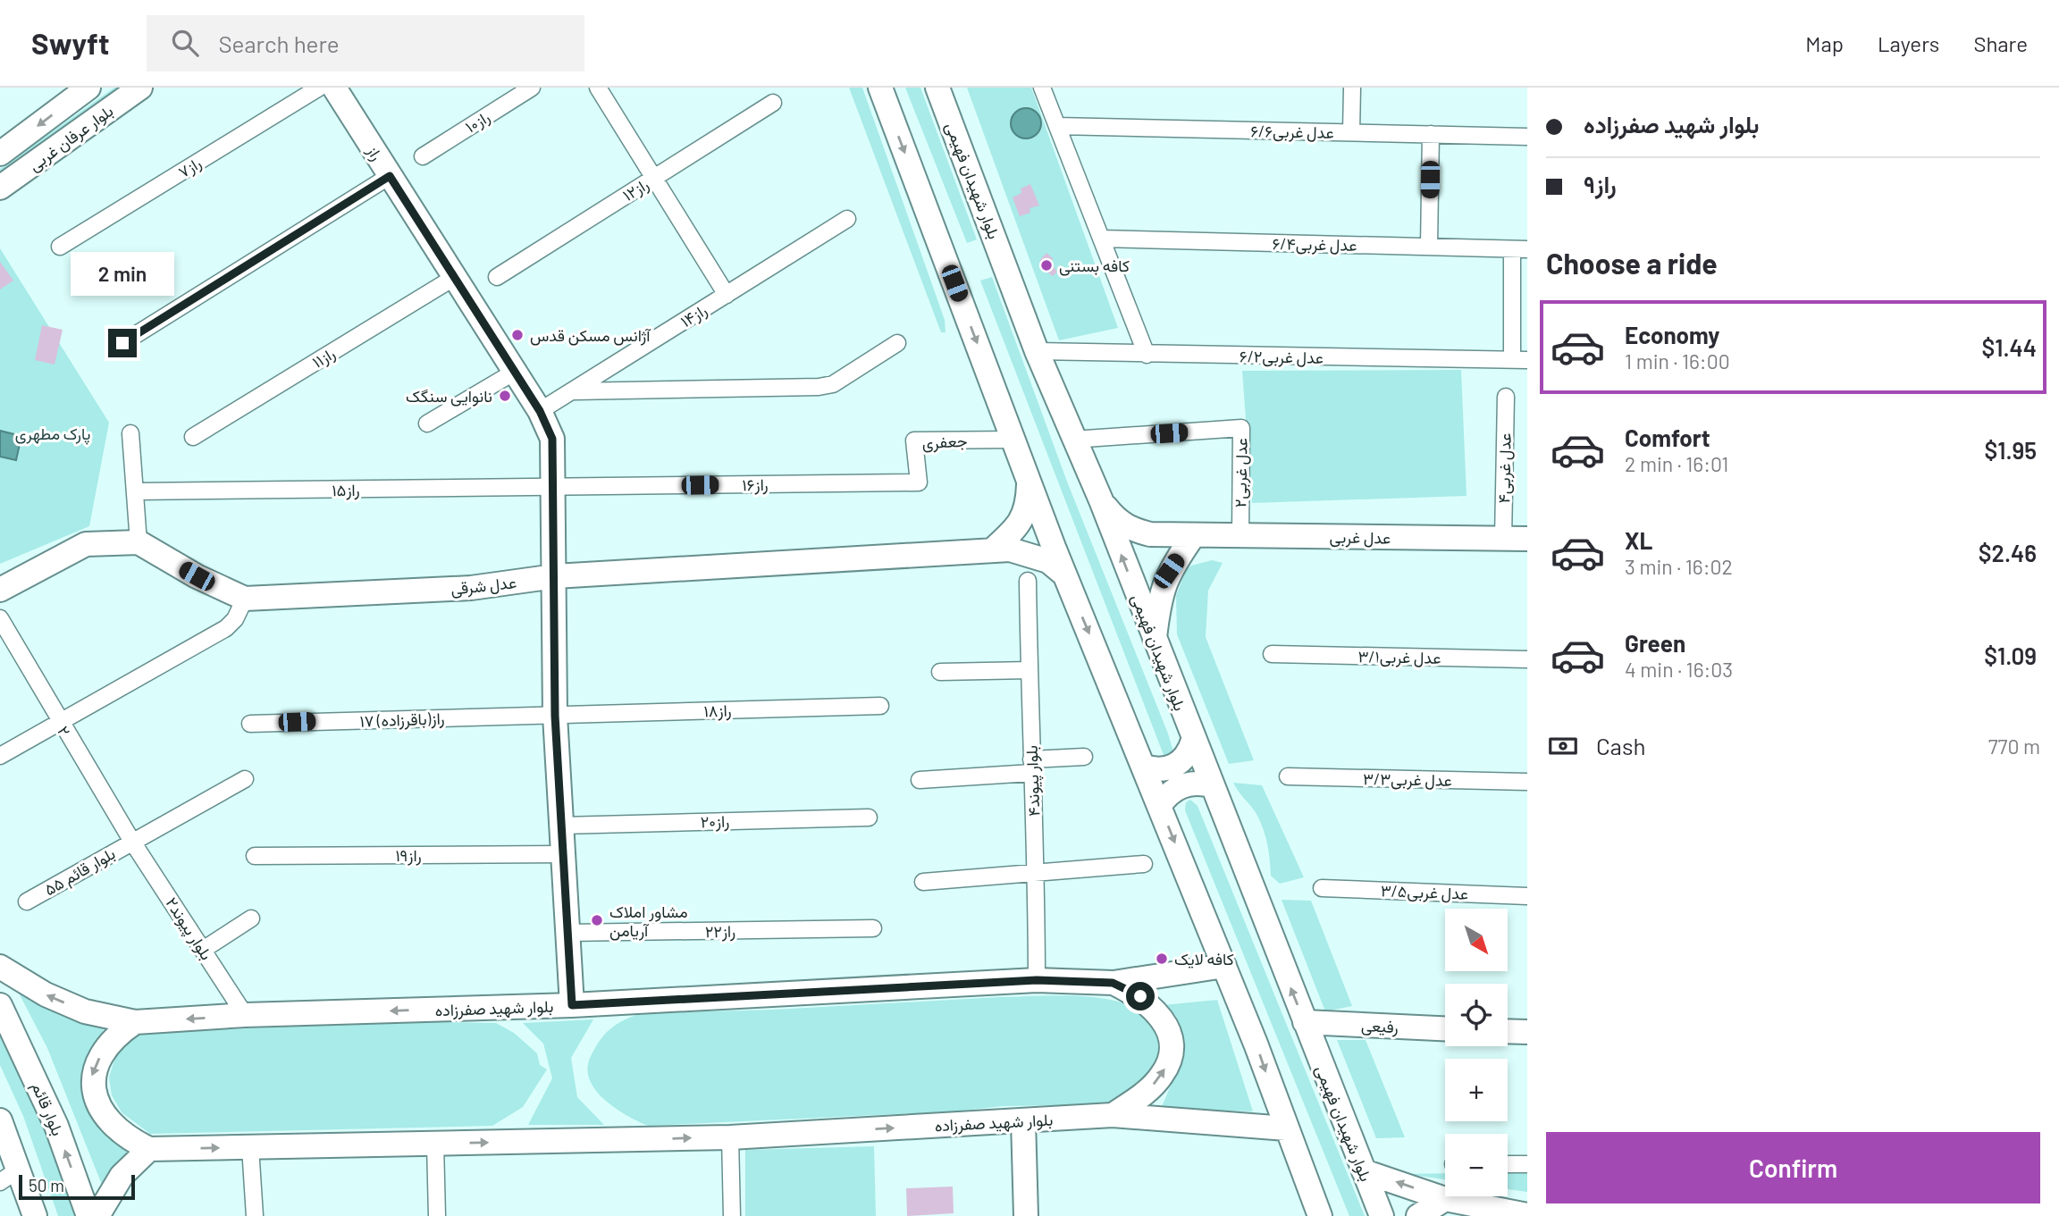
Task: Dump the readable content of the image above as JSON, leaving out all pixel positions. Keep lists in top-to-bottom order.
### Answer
{
  "streets": {
    "street": [
      "راز۱۰",
      "۶/۶عدل غربی",
      "بلوار عرفان غربی",
      "راز",
      "راز۷",
      "بلوار شهیدان فهیمی",
      "راز۱۲",
      "۶/۴عدل غربی",
      "راز۱۴",
      "۶/۲عدل غربی",
      "راز۱۱",
      "جعفری",
      "عدل غربی۴",
      "عدل غربی۲",
      "راز۱۶",
      "راز۱۵",
      "عدل غربی",
      "عدل شرقی",
      "عدل غربی۳/۱",
      "راز۱۸",
      "۱۷ راز(باقرزاده)",
      "۲",
      "عدل غربی۳/۳",
      "بلوار پیوند۴",
      "راز۲۰",
      "راز۱۹",
      "بلوار قائم ۵۵",
      "عدل غربی۳/۵",
      "بلوار پیوند۲",
      "راز۲۲",
      "بلوار شهید صفرزاده",
      "رفیعی",
      "بلوار قائم"
    ]
  },
  "crossings": [
    ["راز", "راز۱۴"],
    ["راز", "راز۱۱"],
    ["راز", "راز۱۶"],
    ["راز", "راز۱۵"],
    ["راز", "عدل شرقی"],
    ["راز", "راز۱۸"],
    ["راز", "۱۷ راز(باقرزاده)"],
    ["راز", "راز۲۰"],
    ["راز", "راز۱۹"],
    ["راز", "راز۲۲"],
    ["راز", "بلوار شهید صفرزاده"],
    ["بلوار شهیدان فهیمی", "۶/۲عدل غربی"],
    ["بلوار شهیدان فهیمی", "عدل غربی۲"],
    ["بلوار شهیدان فهیمی", "عدل غربی"],
    ["بلوار شهیدان فهیمی", "رفیعی"],
    ["جعفری", "راز۱۶"],
    ["عدل غربی۴", "عدل غربی"],
    ["عدل غربی۲", "عدل غربی"],
    ["راز۱۶", "راز۱۵"],
    ["راز۱۸", "۱۷ راز(باقرزاده)"],
    ["۲", "بلوار قائم ۵۵"],
    ["۲", "بلوار پیوند۲"],
    ["بلوار پیوند۴", "بلوار شهید صفرزاده"],
    ["بلوار قائم ۵۵", "بلوار پیوند۲"],
    ["بلوار پیوند۲", "بلوار شهید صفرزاده"]
  ],
  "parks": ["پارک مطهری"],
  "places": [
    "کافه بستنی",
    "آژانس مسکن قدس",
    "نانوایی سنگک",
    "مشاور املاک آریامن",
    "کافه لایک"
  ],
  "scale_bar": "50 m",
  "north": "bottom right",
  "page": {
    "header": "Swyft",
    "search": "Search here",
    "nav": ["Map", "Layers", "Share"],
    "banner": ["بلوار شهید صفرزاده", "راز۹"],
    "heading": "Choose a ride",
    "bubble": "2 min",
    "list": [
      {
        "name": "Economy",
        "note": "1 min · 16:00",
        "value": "$1.44"
      },
      {
        "name": "Comfort",
        "note": "2 min · 16:01",
        "value": "$1.95"
      },
      {
        "name": "XL",
        "note": "3 min · 16:02",
        "value": "$2.46"
      },
      {
        "name": "Green",
        "note": "4 min · 16:03",
        "value": "$1.09"
      }
    ],
    "pay": ["Cash", "770 m"],
    "map_buttons": ["+", "−"],
    "buttons": "Confirm",
    "scale": "50 m"
  }
}
